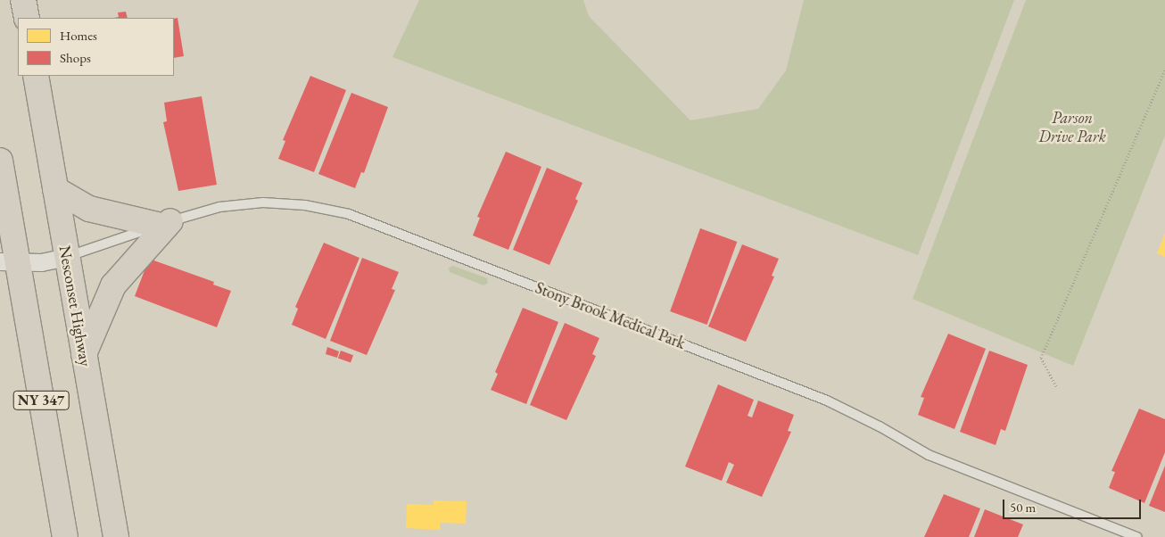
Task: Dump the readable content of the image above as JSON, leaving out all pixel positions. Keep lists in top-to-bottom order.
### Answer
{
  "streets": {
    "highway": ["Nesconset Highway", "NY 347"],
    "lane": ["Stony Brook Medical Park"]
  },
  "crossings": [
    ["Nesconset Highway", "Stony Brook Medical Park"]
  ],
  "parks": ["Parson Drive Park"],
  "legend": ["Homes", "Shops"],
  "scale_bar": "50 m"
}
